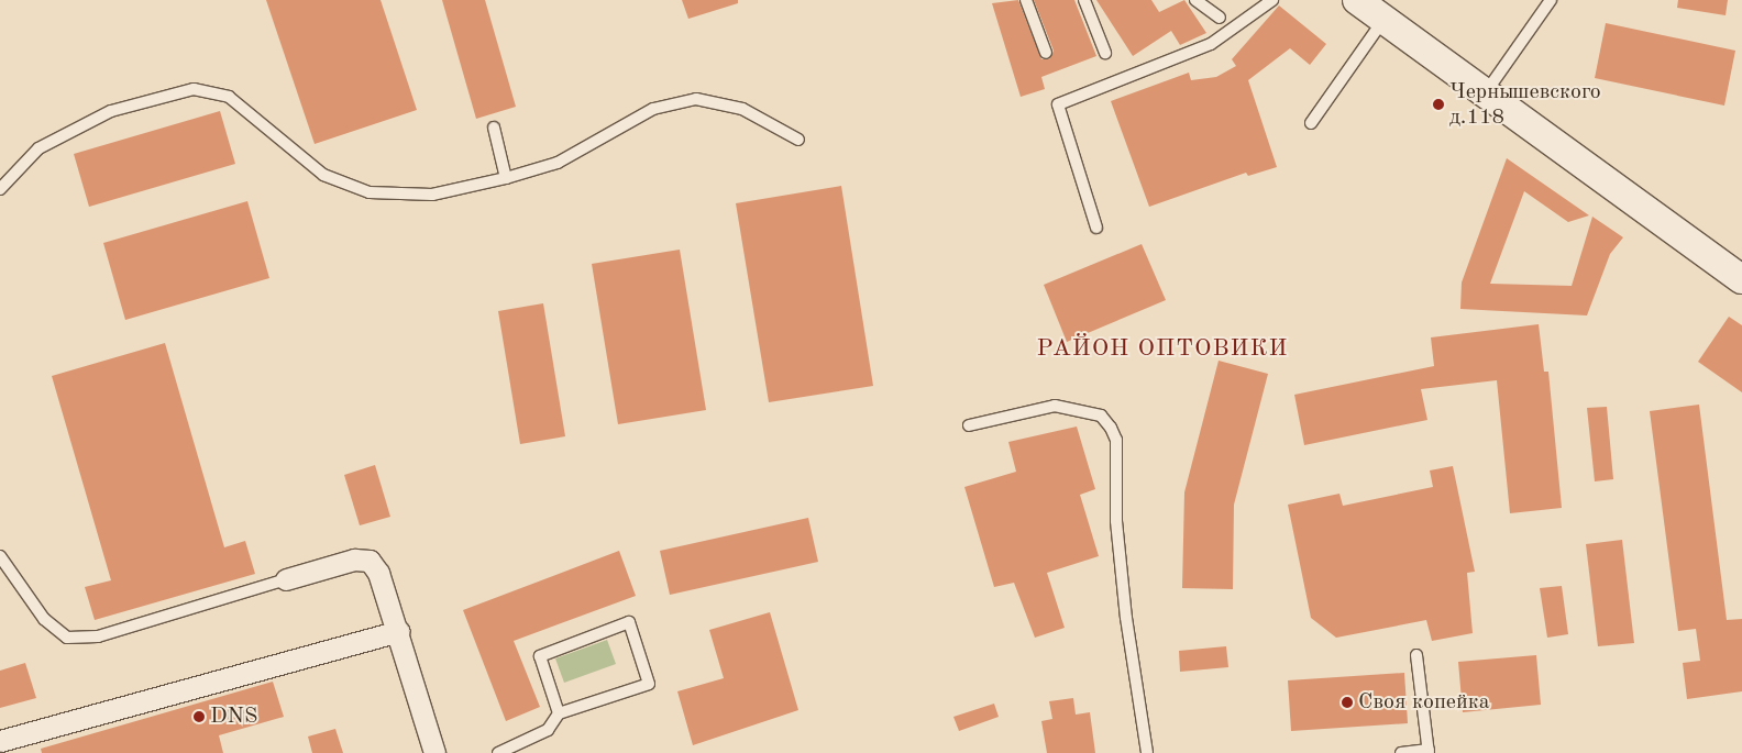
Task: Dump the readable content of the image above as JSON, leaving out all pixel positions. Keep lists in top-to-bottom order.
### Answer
{
  "districts": ["РАЙОН ОПТОВИКИ"],
  "places": ["Чернышевского д.118", "Своя копейка", "DNS"]
}
